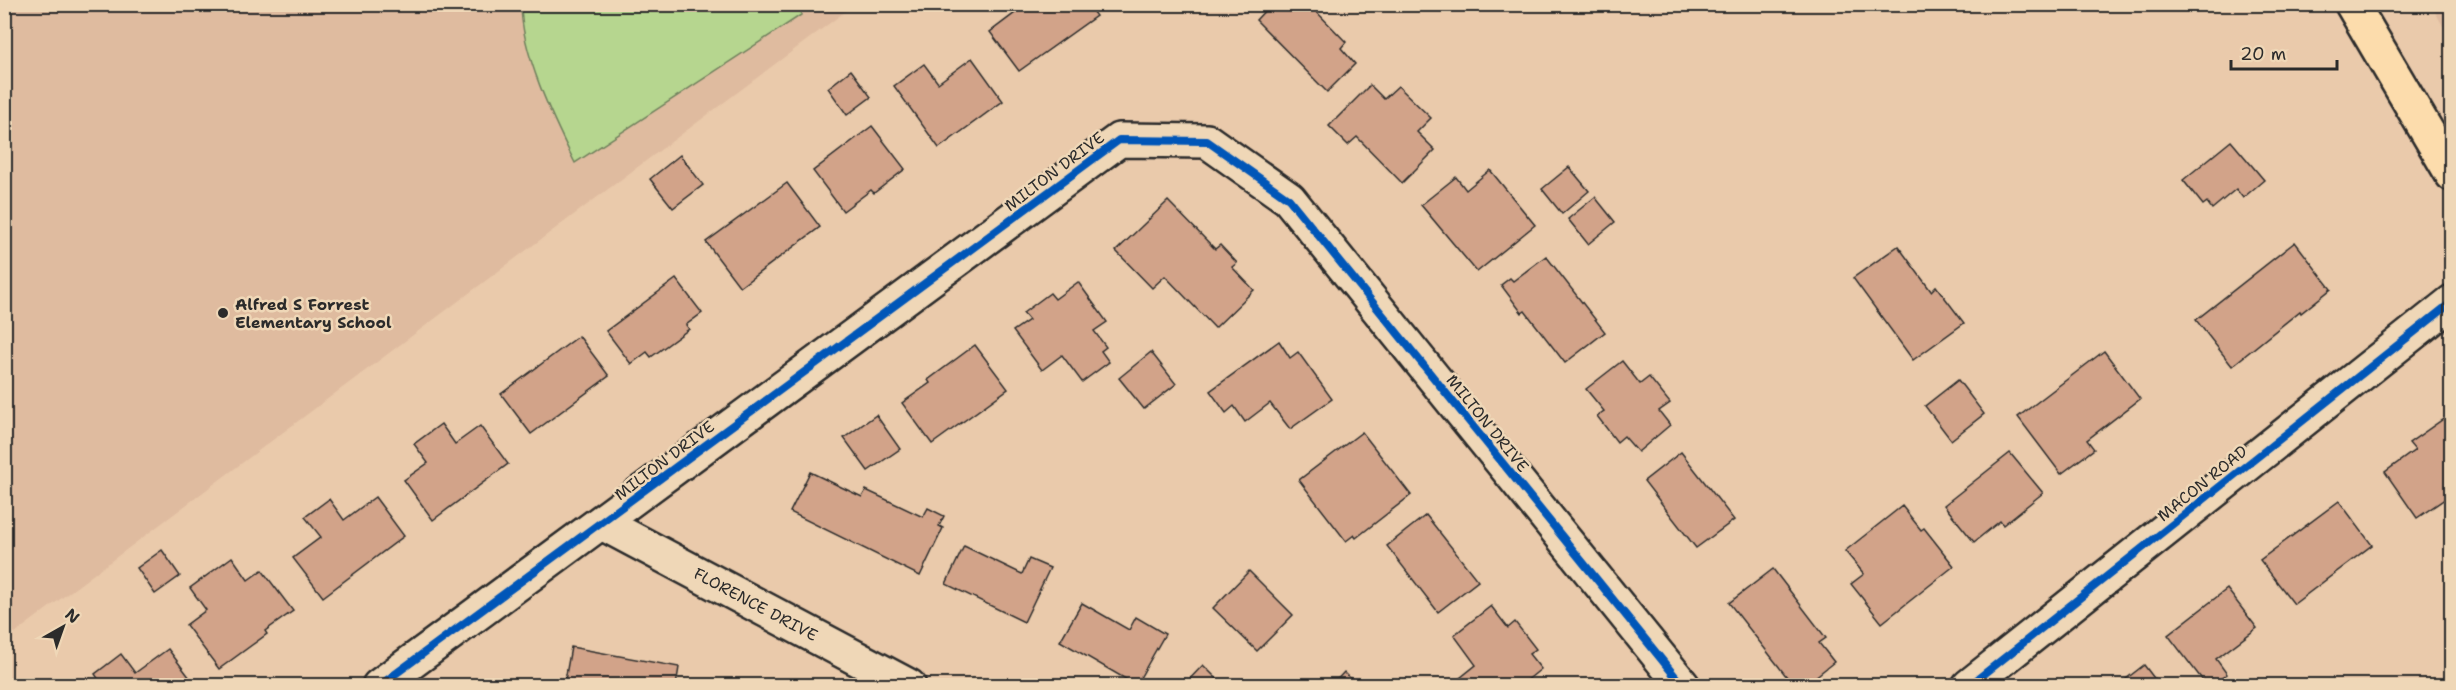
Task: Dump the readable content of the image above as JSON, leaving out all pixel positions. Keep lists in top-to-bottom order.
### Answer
{
  "streets": {
    "street": ["MILTON DRIVE", "MACON ROAD", "FLORENCE DRIVE"]
  },
  "crossings": [
    ["MILTON DRIVE", "FLORENCE DRIVE"]
  ],
  "places": ["Alfred S Forrest Elementary School"],
  "scale_bar": "20 m",
  "north": "top right"
}
